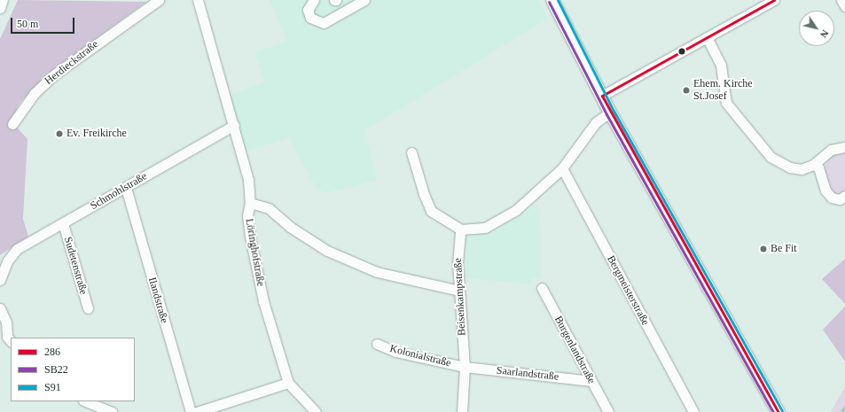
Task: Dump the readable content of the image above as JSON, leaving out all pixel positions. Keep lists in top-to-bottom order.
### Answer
{
  "streets": {
    "street": [
      "Herdieckstraße",
      "Schmohlstraße",
      "Löringhofstraße",
      "Sudetenstraße",
      "Bergmeisterstraße",
      "Beisenkampstraße",
      "Ilandstraße",
      "Burgenlandstraße",
      "Kolonialstraße",
      "Saarlandstraße"
    ]
  },
  "crossings": [
    ["Schmohlstraße", "Löringhofstraße"],
    ["Schmohlstraße", "Sudetenstraße"],
    ["Schmohlstraße", "Ilandstraße"],
    ["Beisenkampstraße", "Kolonialstraße"],
    ["Beisenkampstraße", "Saarlandstraße"],
    ["Burgenlandstraße", "Saarlandstraße"],
    ["Kolonialstraße", "Saarlandstraße"]
  ],
  "places": ["Ehem. Kirche St.Josef", "Ev. Freikirche", "Be Fit"],
  "lines": ["transit line 286", "transit line S91", "transit line SB22"],
  "legend": ["286", "SB22", "S91"],
  "scale_bar": "50 m",
  "north": "bottom right"
}
